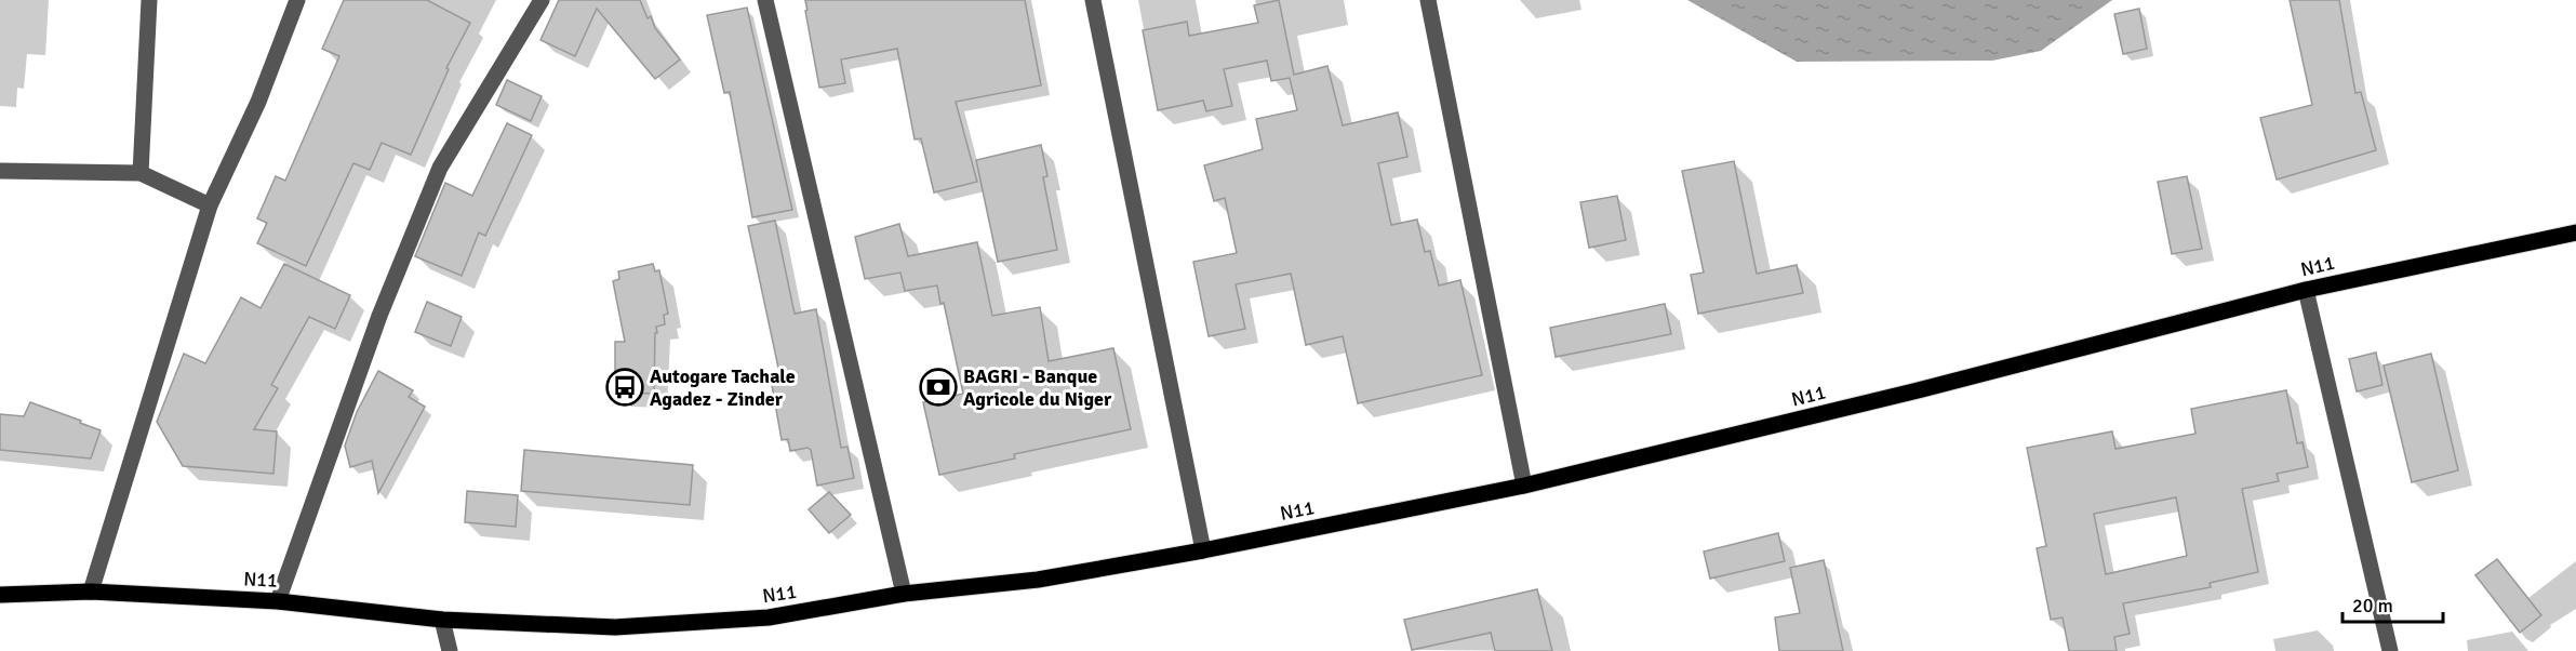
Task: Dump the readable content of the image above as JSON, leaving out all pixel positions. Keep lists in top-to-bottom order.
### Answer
{
  "streets": {
    "main road": ["N11"]
  },
  "places": {
    "bus stop": ["Autogare Tachale Agadez - Zinder"],
    "bank": ["BAGRI - Banque Agricole du Niger"]
  },
  "scale_bar": "20 m"
}
